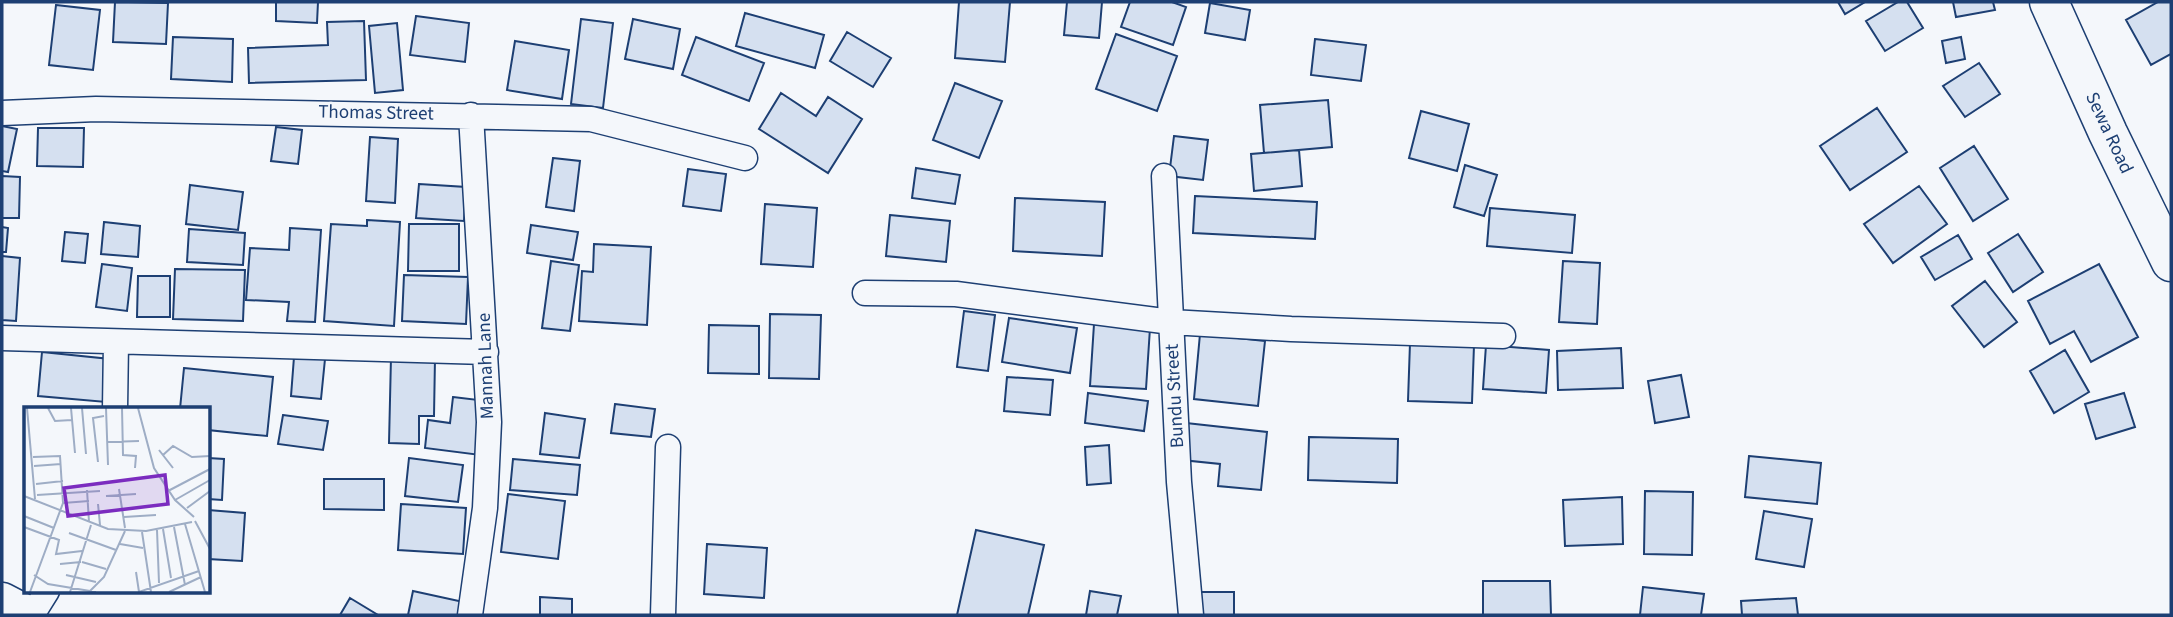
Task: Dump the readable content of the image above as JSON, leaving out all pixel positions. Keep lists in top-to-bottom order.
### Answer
{
  "streets": {
    "main road": ["Sewa Road"],
    "street": ["Thomas Street", "Mannah Lane", "Bundu Street"]
  },
  "crossings": [
    ["Thomas Street", "Mannah Lane"]
  ]
}
